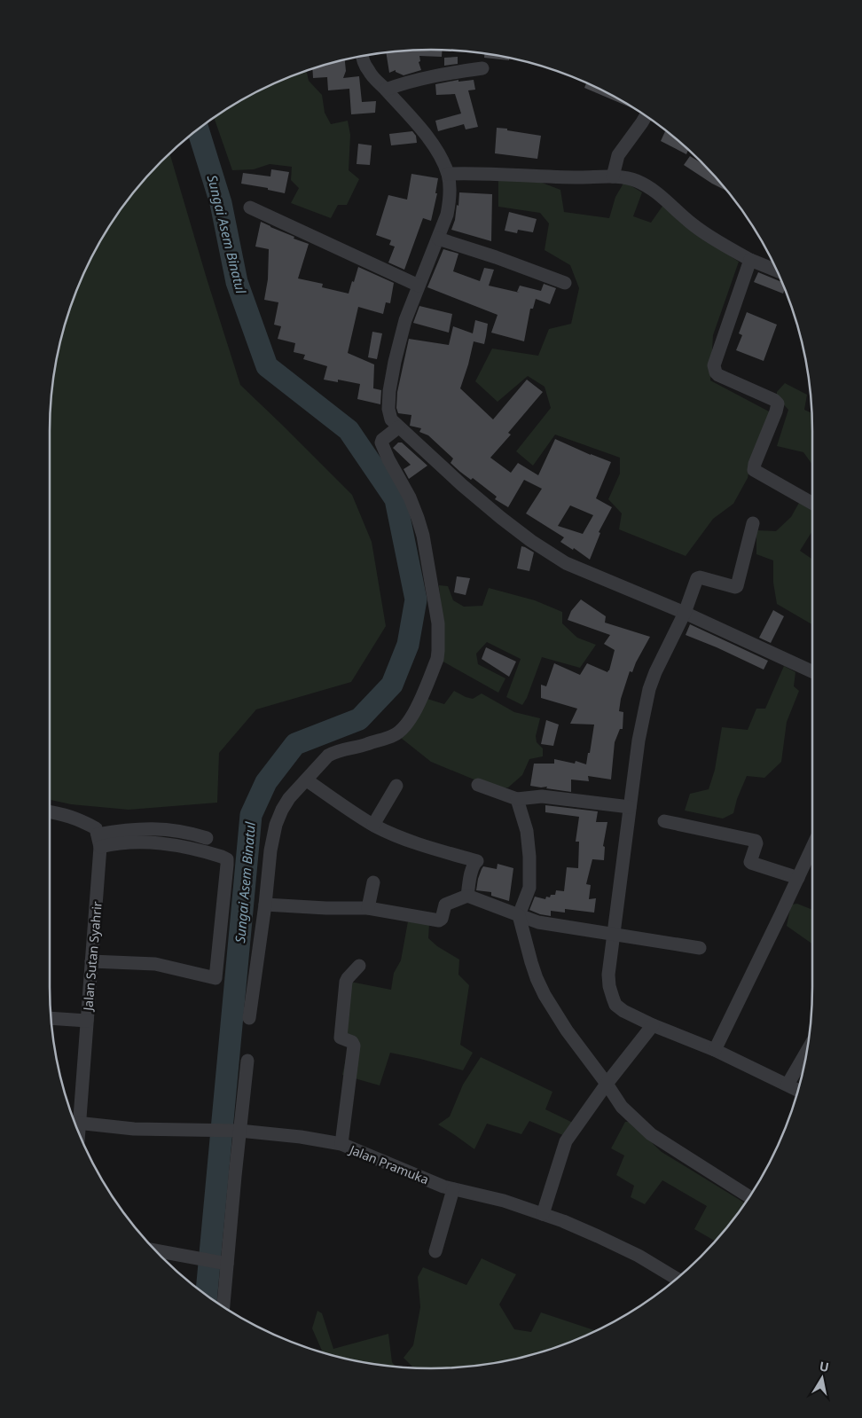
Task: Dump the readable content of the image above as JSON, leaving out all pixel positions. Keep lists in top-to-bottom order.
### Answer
{
  "streets": {
    "street": ["Jalan Sutan Syahrir", "Jalan Pramuka"]
  },
  "water": ["Sungai Asem Binatul"],
  "north": "top"
}
